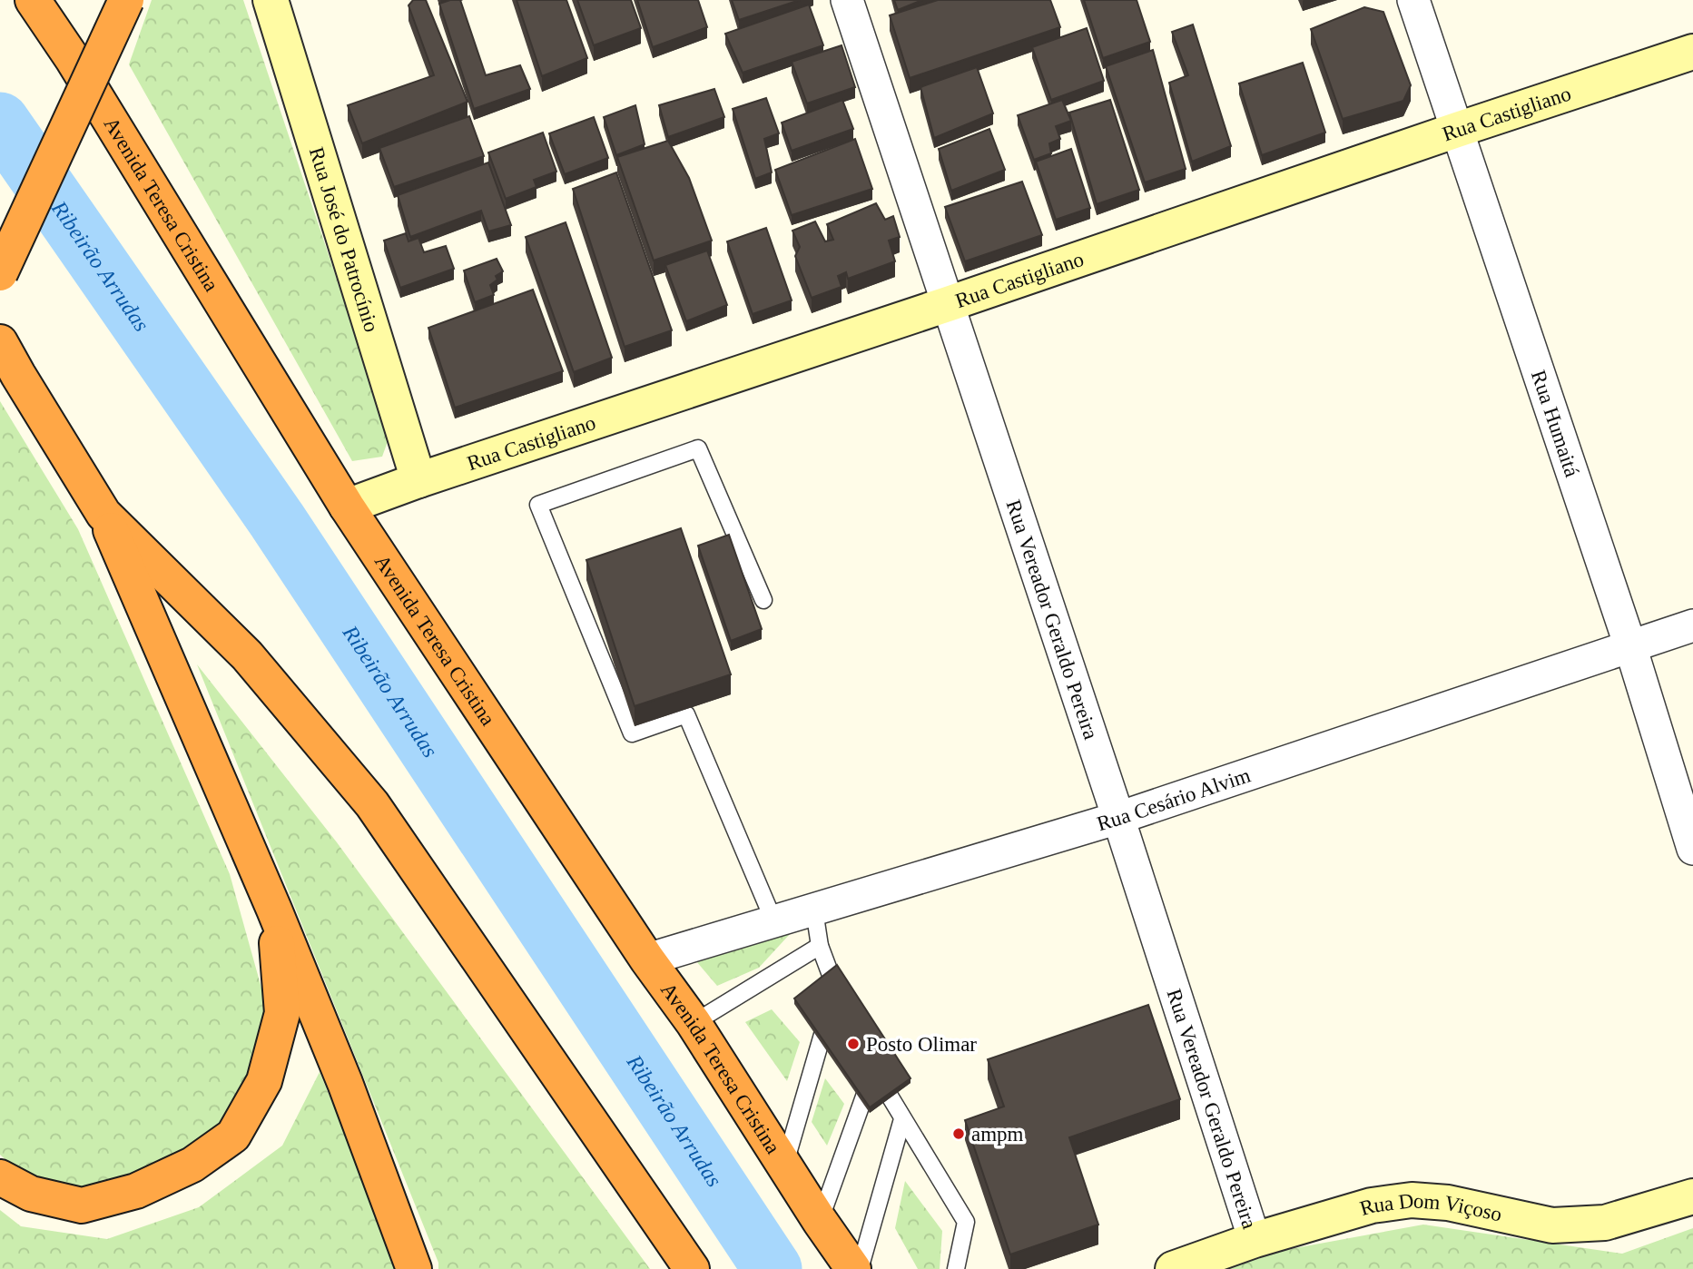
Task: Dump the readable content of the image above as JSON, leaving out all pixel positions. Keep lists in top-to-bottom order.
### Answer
{
  "streets": {
    "highway": ["Avenida Teresa Cristina"],
    "street": [
      "Rua Castigliano",
      "Rua José do Patrocínio",
      "Rua Humaitá",
      "Rua Vereador Geraldo Pereira",
      "Rua Cesário Alvim",
      "Rua Dom Viçoso"
    ]
  },
  "crossings": [
    ["Rua Castigliano", "Avenida Teresa Cristina"],
    ["Rua Castigliano", "Rua José do Patrocínio"],
    ["Rua Castigliano", "Rua Humaitá"],
    ["Rua Castigliano", "Rua Vereador Geraldo Pereira"],
    ["Avenida Teresa Cristina", "Rua Cesário Alvim"],
    ["Rua Humaitá", "Rua Cesário Alvim"],
    ["Rua Vereador Geraldo Pereira", "Rua Cesário Alvim"],
    ["Rua Vereador Geraldo Pereira", "Rua Dom Viçoso"]
  ],
  "water": ["Ribeirão Arrudas"],
  "places": ["Posto Olimar", "ampm"]
}
